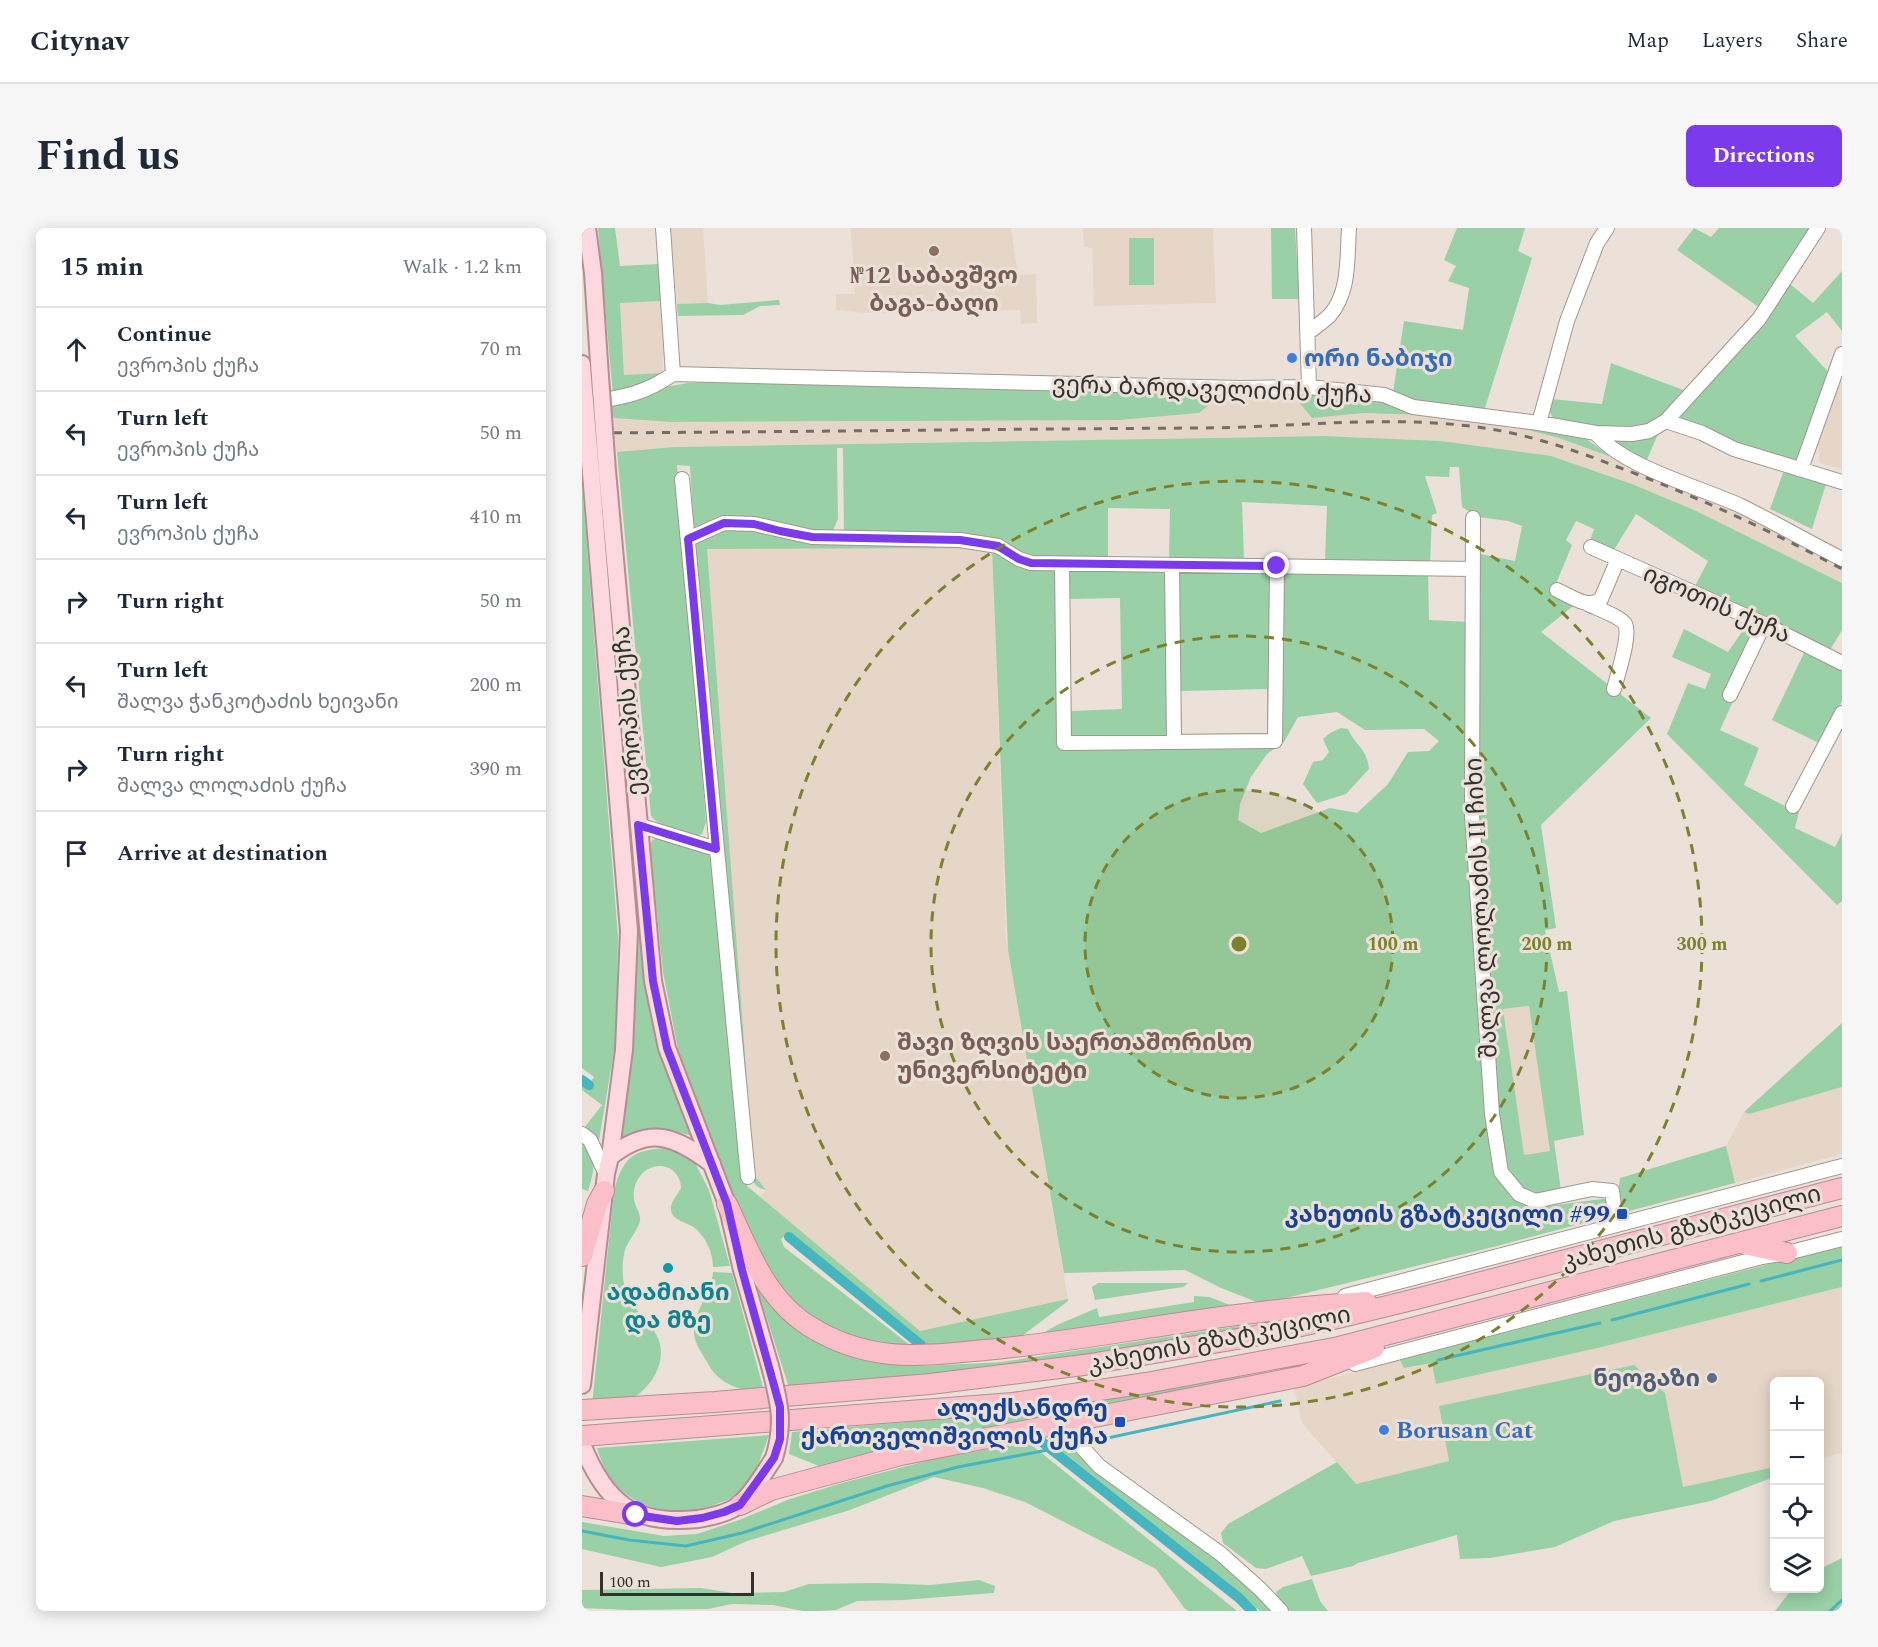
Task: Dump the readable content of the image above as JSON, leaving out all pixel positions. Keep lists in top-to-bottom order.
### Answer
{
  "streets": {
    "highway": ["კახეთის გზატკეცილი"],
    "main road": ["ევროპის ქუჩა"],
    "street": ["ვერა ბარდაველიძის ქუჩა", "იგოთის ქუჩა", "შალვა ლოლაძის II ჩიხი"]
  },
  "crossings": [
    ["შალვა ლოლაძის II ჩიხი", "კახეთის გზატკეცილი"]
  ],
  "places": {
    "other": [
      "№12 საბავშვო ბაგა-ბაღი",
      "ორი ნაბიჯი",
      "შავი ზღვის საერთაშორისო უნივერსიტეტი",
      "ადამიანი და მზე",
      "ნეოგაზი",
      "Borusan Cat"
    ],
    "transit": ["კახეთის გზატკეცილი #99", "ალექსანდრე ქართველიშვილის ქუჩა"]
  },
  "scale_bar": "100 m",
  "page": {
    "header": "Citynav",
    "nav": ["Map", "Layers", "Share"],
    "title": "Find us",
    "buttons": "Directions",
    "heading": ["15 min", "Walk · 1.2 km"],
    "list": [
      ["Continue", "ევროპის ქუჩა", "70 m"],
      ["Turn left", "ევროპის ქუჩა", "50 m"],
      ["Turn left", "ევროპის ქუჩა", "410 m"],
      ["Turn right", "50 m"],
      ["Turn left", "შალვა ჭანკოტაძის ხეივანი", "200 m"],
      ["Turn right", "შალვა ლოლაძის ქუჩა", "390 m"],
      "Arrive at destination"
    ],
    "map_buttons": ["+", "−"],
    "scale": "100 m"
  },
  "rings": ["100 m", "200 m", "300 m"]
}
